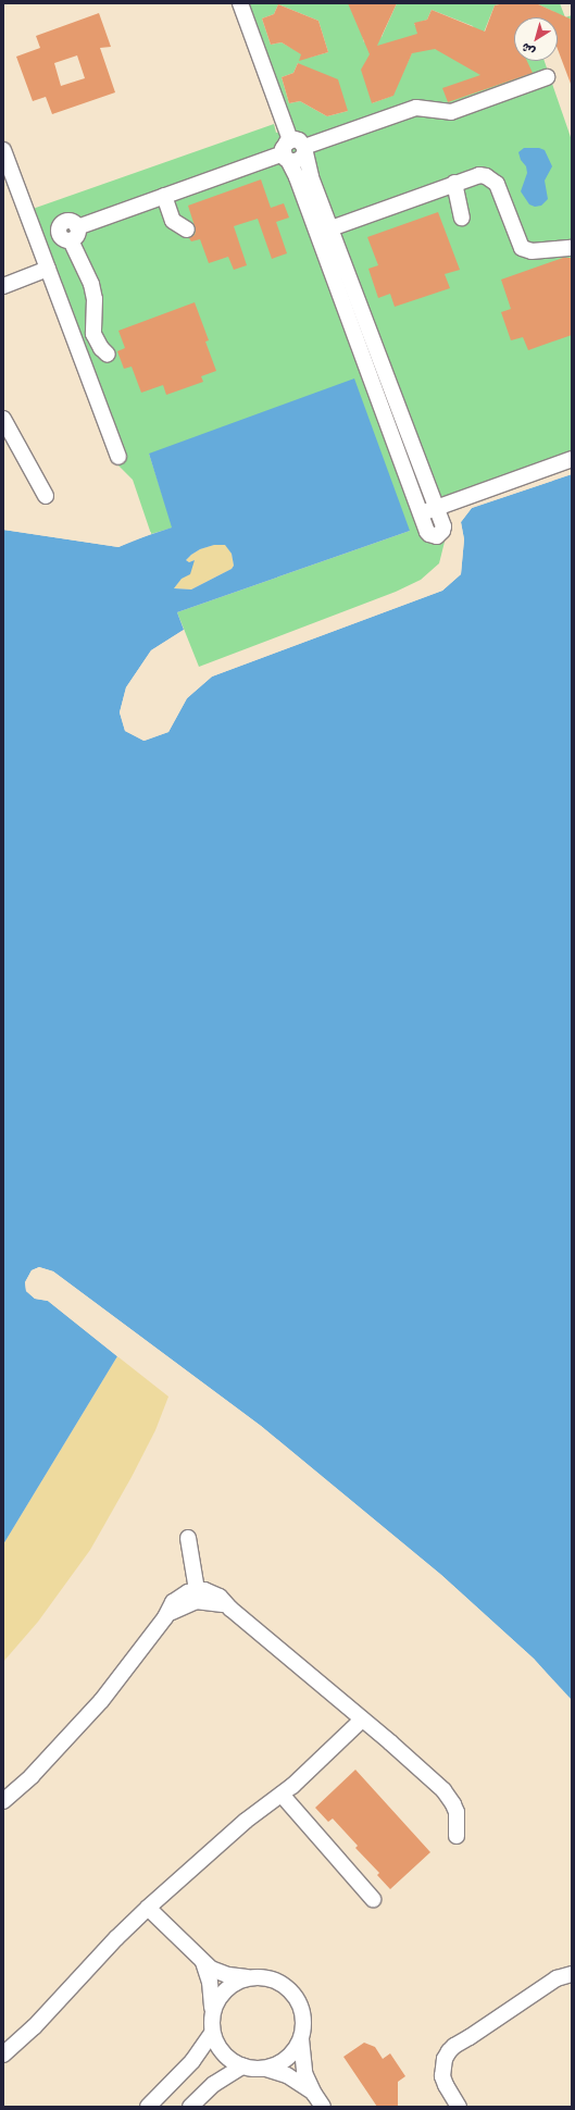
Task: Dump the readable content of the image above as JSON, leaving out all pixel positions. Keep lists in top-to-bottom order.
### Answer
{
  "north": "bottom left"
}
